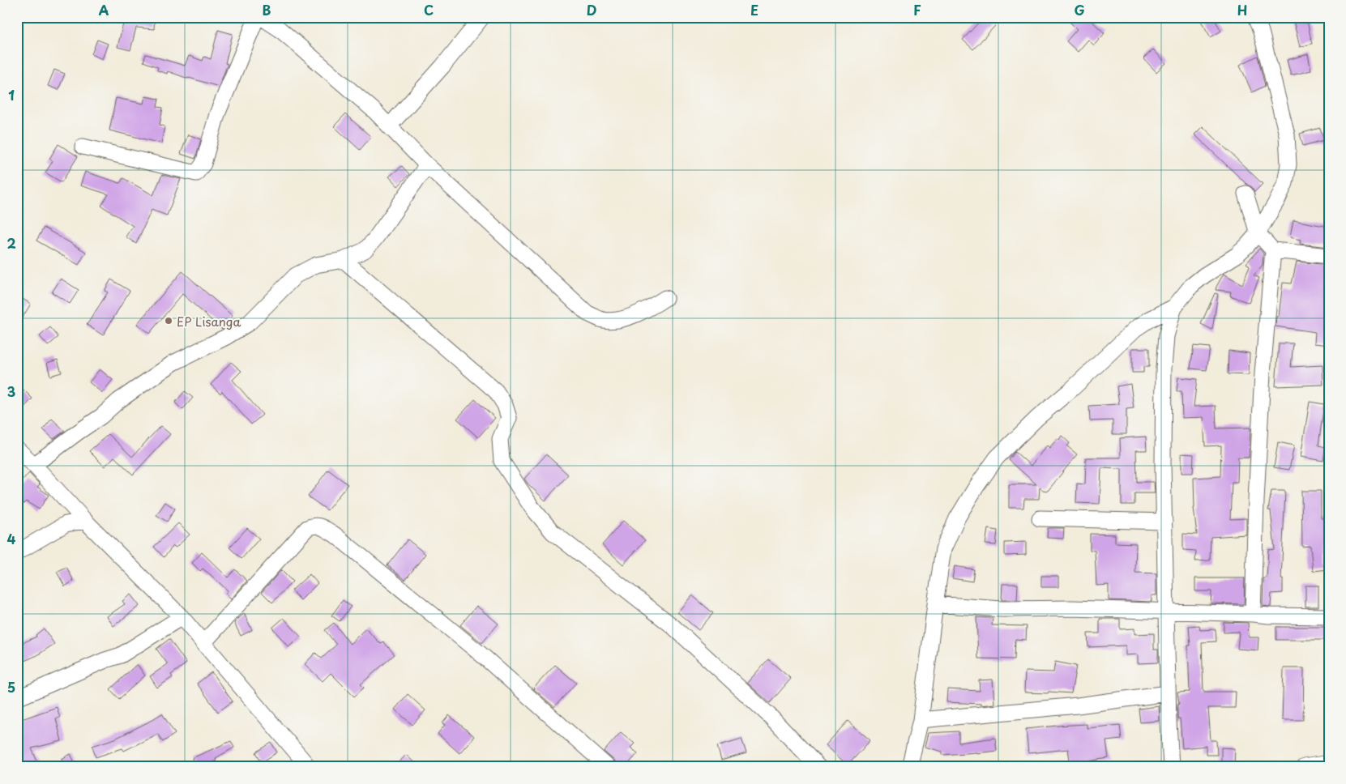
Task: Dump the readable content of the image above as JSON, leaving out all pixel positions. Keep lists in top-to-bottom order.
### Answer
{
  "places": ["EP Lisanga"],
  "grid": {
    "columns": [
      "A",
      "B",
      "C",
      "D",
      "E",
      "F",
      "G",
      "H"
    ],
    "rows": [
      "1",
      "2",
      "3",
      "4",
      "5"
    ]
  }
}
